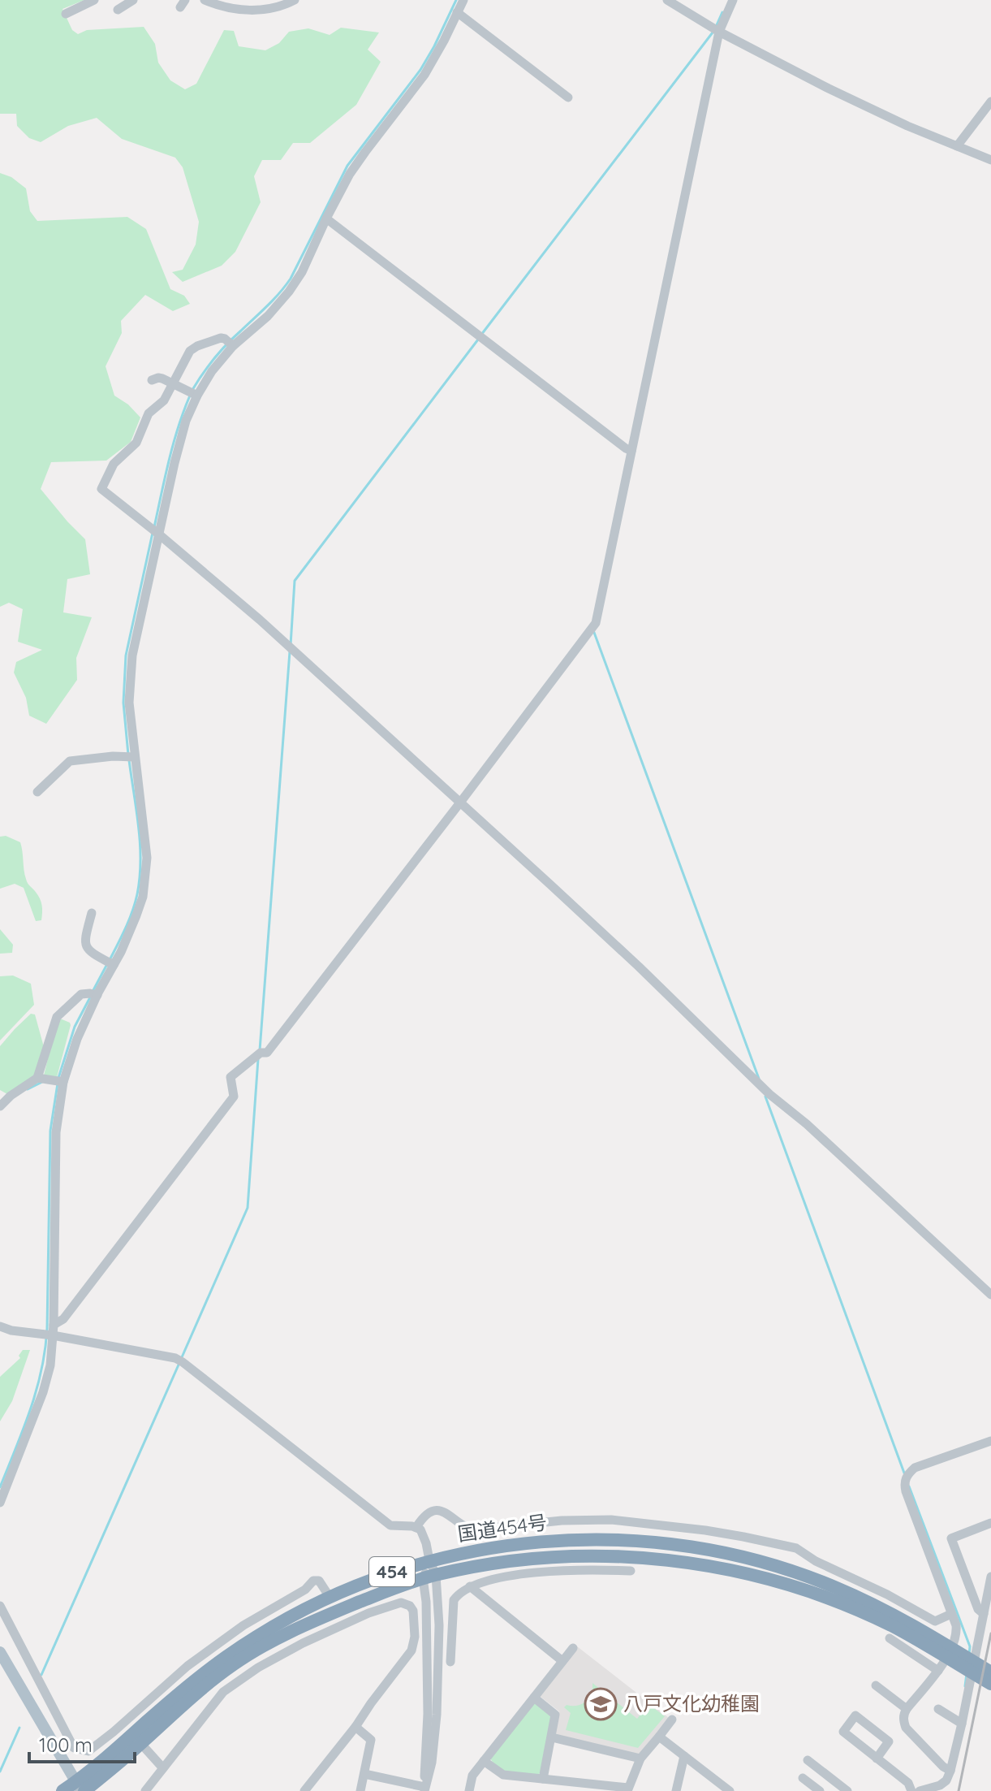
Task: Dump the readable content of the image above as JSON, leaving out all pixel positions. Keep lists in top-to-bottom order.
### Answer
{
  "streets": {
    "highway": ["国道454号", "454"]
  },
  "places": {
    "school or university": ["八戸文化幼稚園"]
  },
  "scale_bar": "100 m"
}
